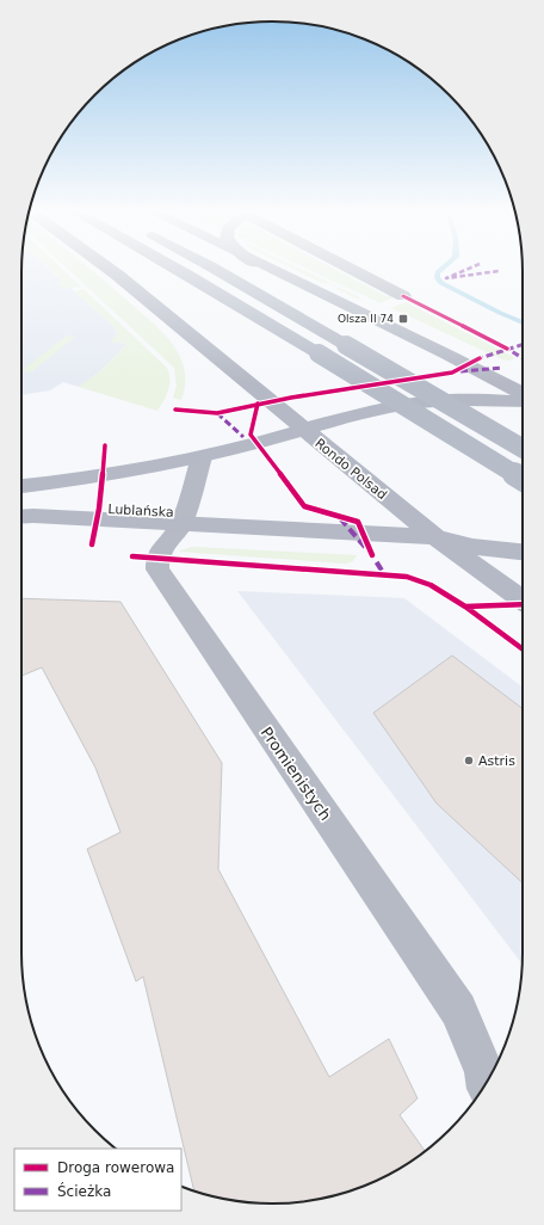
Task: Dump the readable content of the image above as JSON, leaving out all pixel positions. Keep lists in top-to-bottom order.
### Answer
{
  "streets": {
    "main road": ["Rondo Polsad", "Lublańska"],
    "street": ["Promienistych"]
  },
  "crossings": [
    ["Rondo Polsad", "Lublańska"],
    ["Lublańska", "Promienistych"]
  ],
  "places": {
    "transit": ["Olsza II 74"],
    "other": ["Astris"]
  },
  "legend": ["Droga rowerowa", "Ścieżka"]
}
